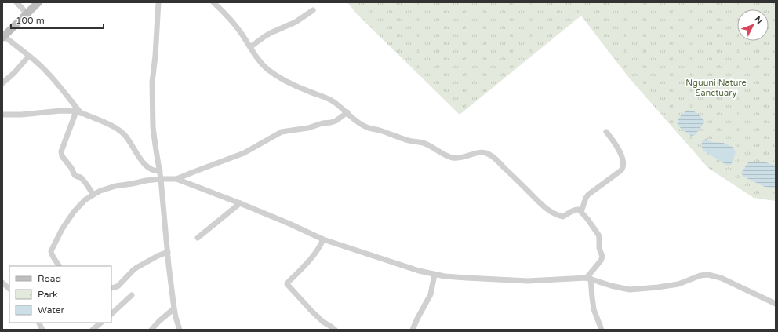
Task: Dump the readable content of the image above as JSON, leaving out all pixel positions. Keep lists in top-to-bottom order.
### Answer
{
  "parks": ["Nguuni Nature Sanctuary"],
  "legend": ["Road", "Park", "Water"],
  "scale_bar": "100 m",
  "north": "top right"
}
